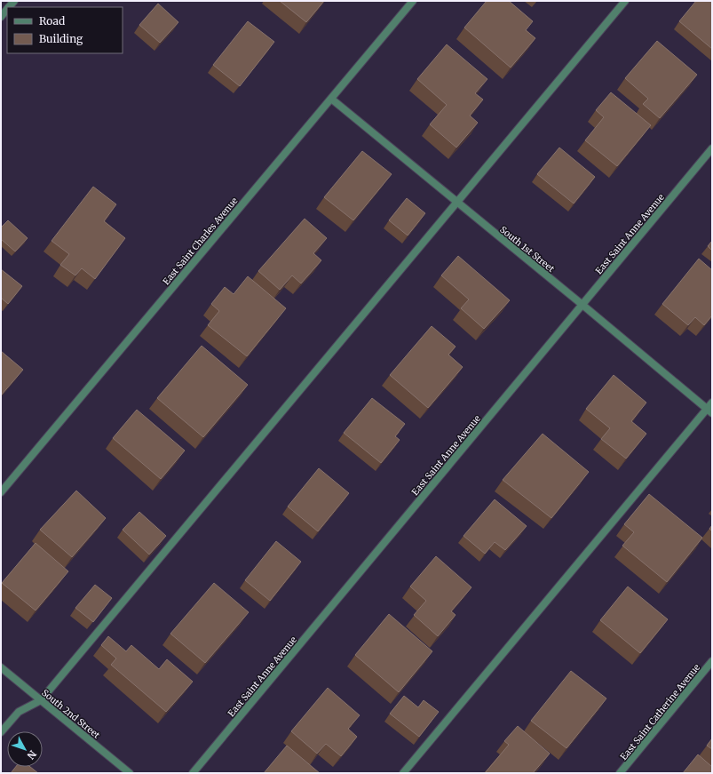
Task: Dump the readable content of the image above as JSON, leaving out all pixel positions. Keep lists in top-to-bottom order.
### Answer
{
  "streets": {
    "street": [
      "East Saint Anne Avenue",
      "East Saint Charles Avenue",
      "South 1st Street",
      "East Saint Catherine Avenue",
      "South 2nd Street"
    ]
  },
  "crossings": [
    ["East Saint Anne Avenue", "South 1st Street"],
    ["East Saint Charles Avenue", "South 1st Street"]
  ],
  "legend": ["Road", "Building"],
  "north": "bottom right"
}
